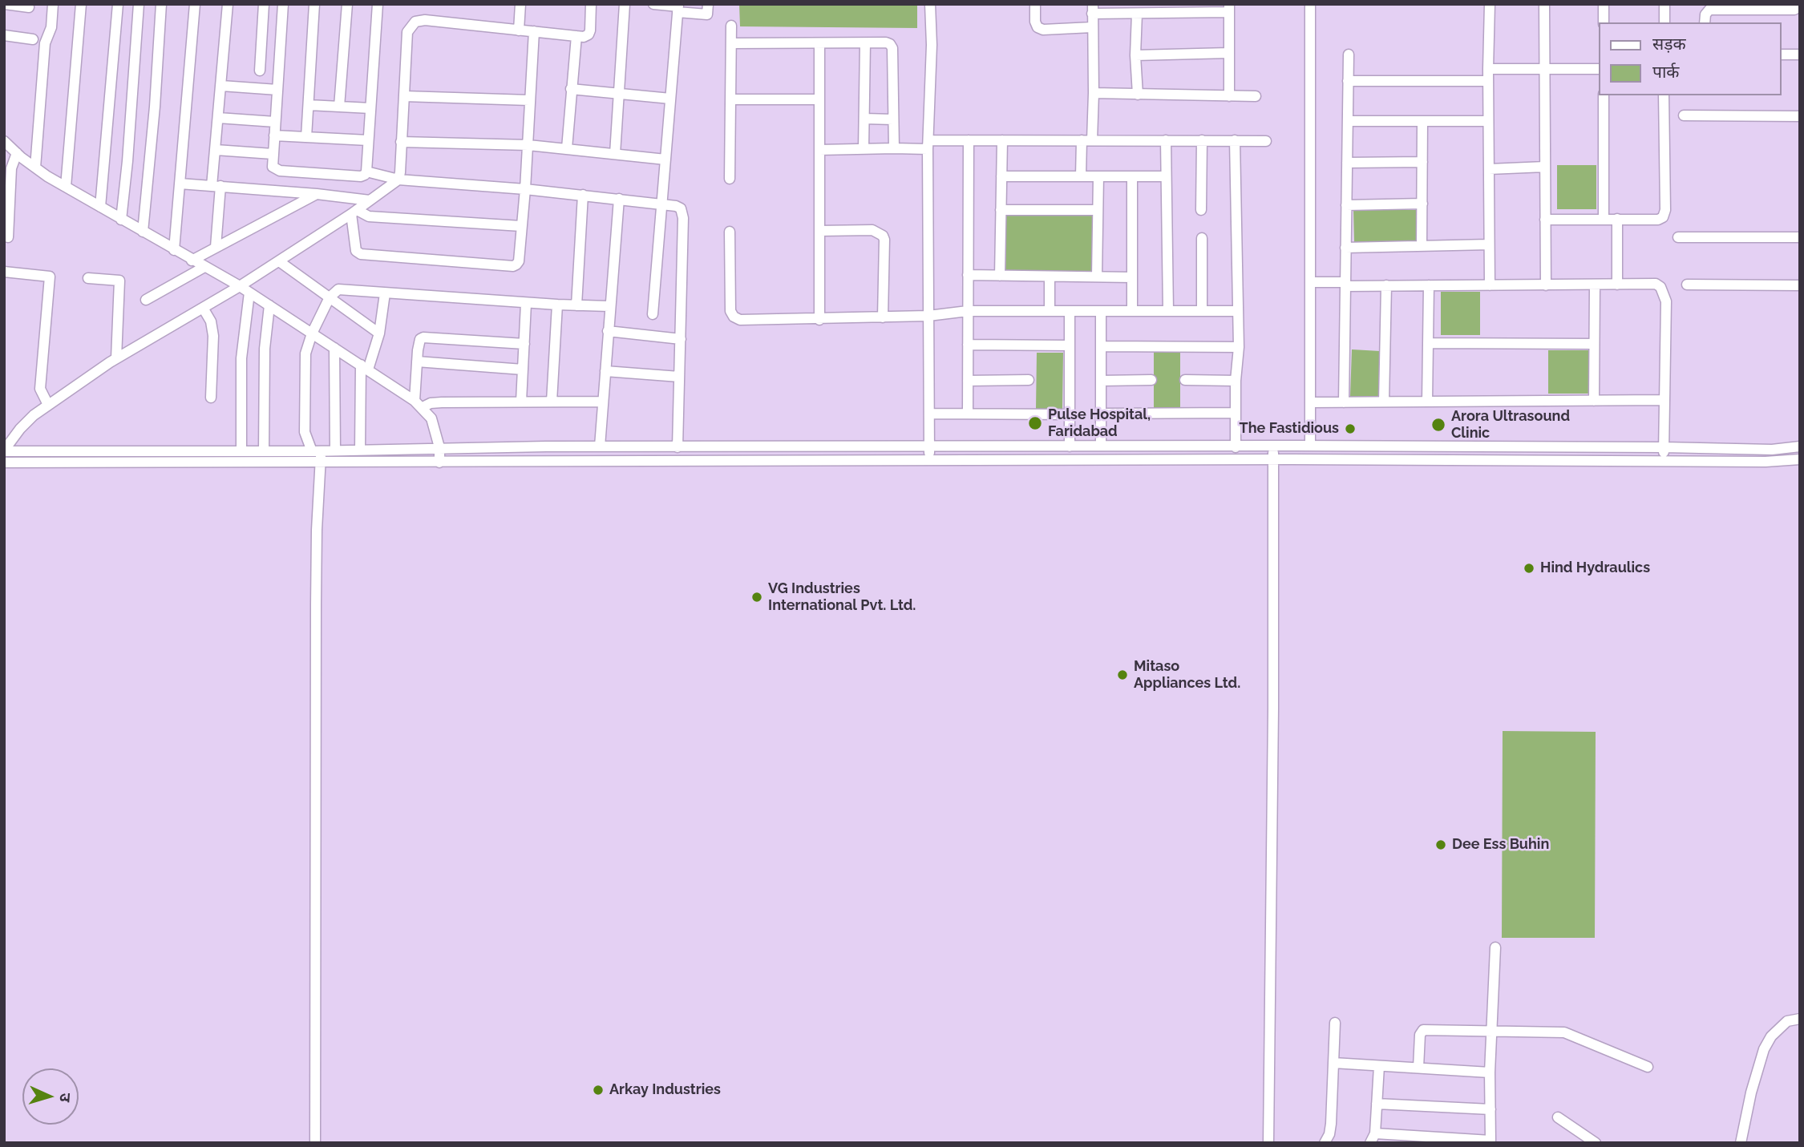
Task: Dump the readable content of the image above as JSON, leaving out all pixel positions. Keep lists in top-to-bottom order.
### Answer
{
  "places": [
    "Pulse Hospital, Faridabad",
    "Arora Ultrasound Clinic",
    "The Fastidious",
    "Hind Hydraulics",
    "VG Industries International Pvt. Ltd.",
    "Mitaso Appliances Ltd.",
    "Dee Ess Buhin",
    "Arkay Industries"
  ],
  "legend": ["सड़क", "पार्क"],
  "north": "right"
}
